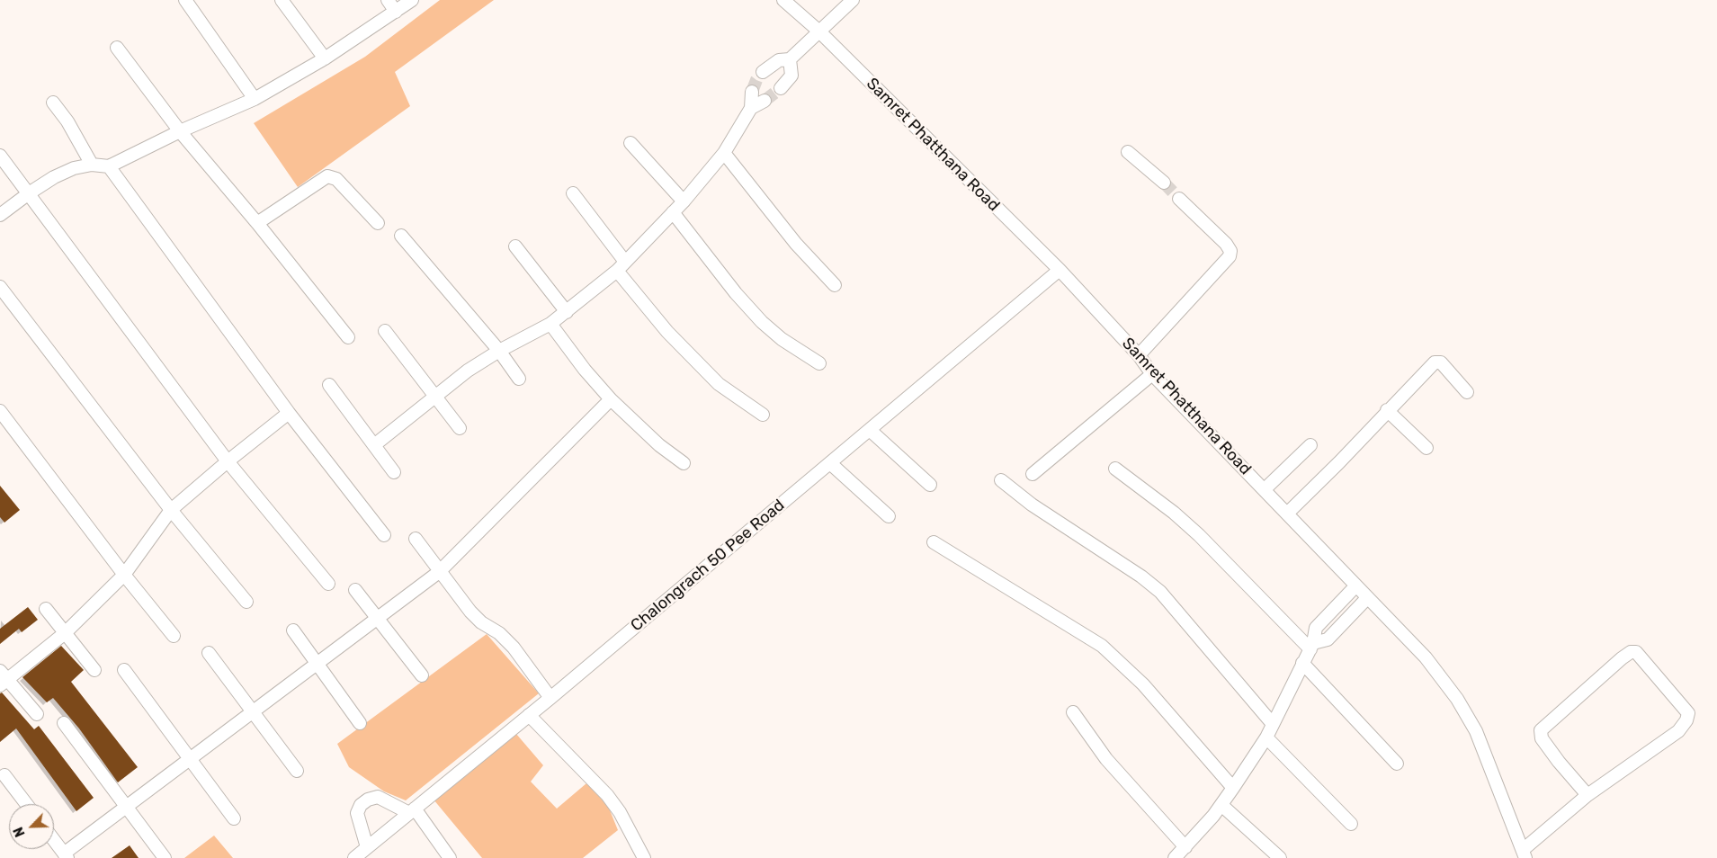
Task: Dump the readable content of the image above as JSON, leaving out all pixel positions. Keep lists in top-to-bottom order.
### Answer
{
  "streets": {
    "street": ["Samret Phatthana Road", "Chalongrach 50 Pee Road"]
  },
  "crossings": [
    ["Samret Phatthana Road", "Chalongrach 50 Pee Road"]
  ],
  "north": "bottom left"
}
